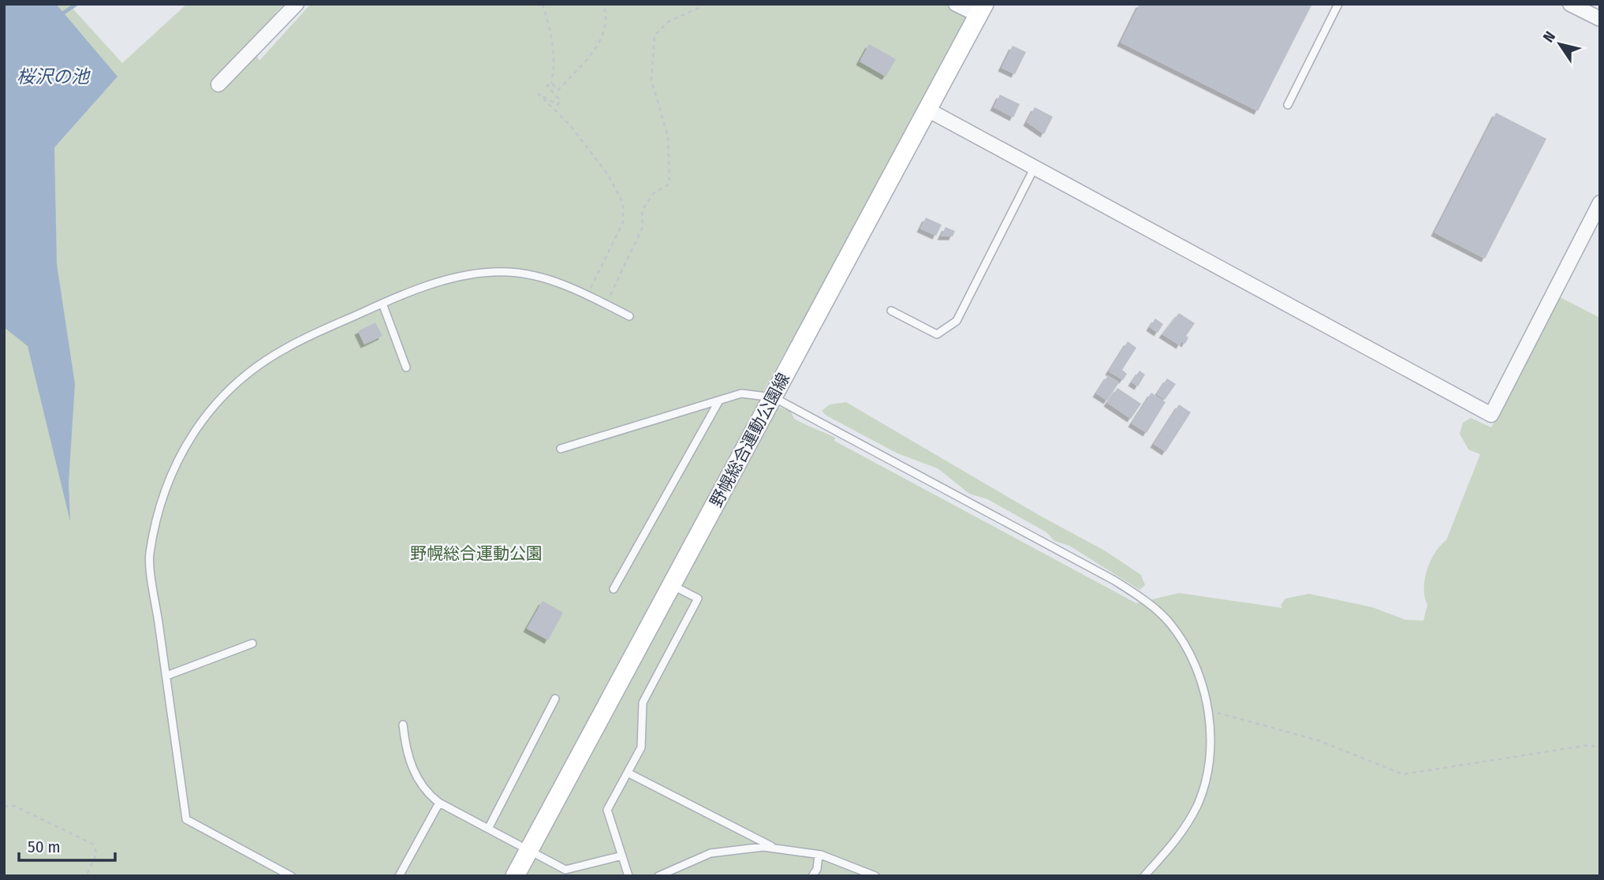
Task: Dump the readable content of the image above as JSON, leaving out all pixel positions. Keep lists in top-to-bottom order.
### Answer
{
  "streets": {
    "main road": ["野幌総合運動公園線"]
  },
  "water": ["桜沢の池"],
  "parks": ["野幌総合運動公園"],
  "scale_bar": "50 m",
  "north": "top left"
}
